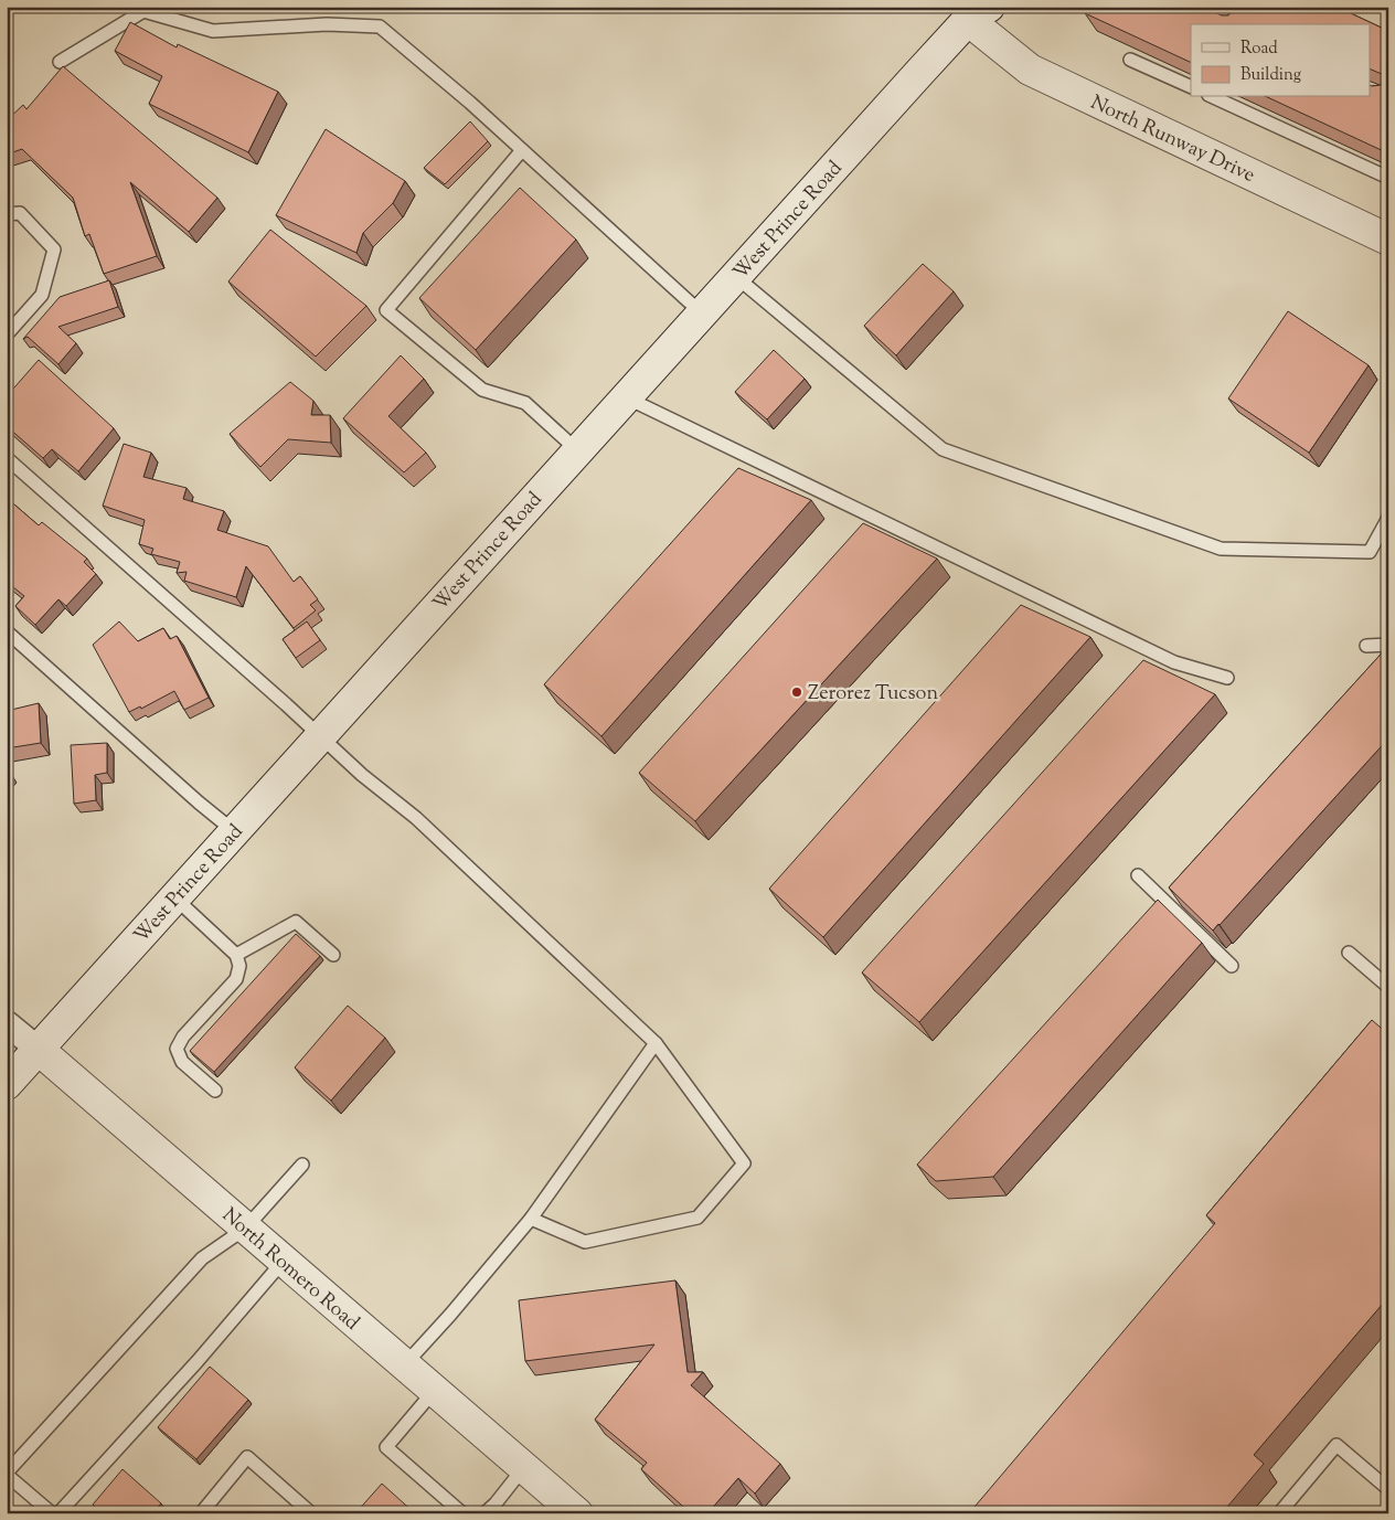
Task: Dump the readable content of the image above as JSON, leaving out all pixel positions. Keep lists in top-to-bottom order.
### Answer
{
  "streets": {
    "main road": ["North Runway Drive", "West Prince Road", "North Romero Road"]
  },
  "crossings": [
    ["North Runway Drive", "West Prince Road"],
    ["West Prince Road", "North Romero Road"]
  ],
  "places": ["Zerorez Tucson"],
  "legend": ["Road", "Building"]
}
